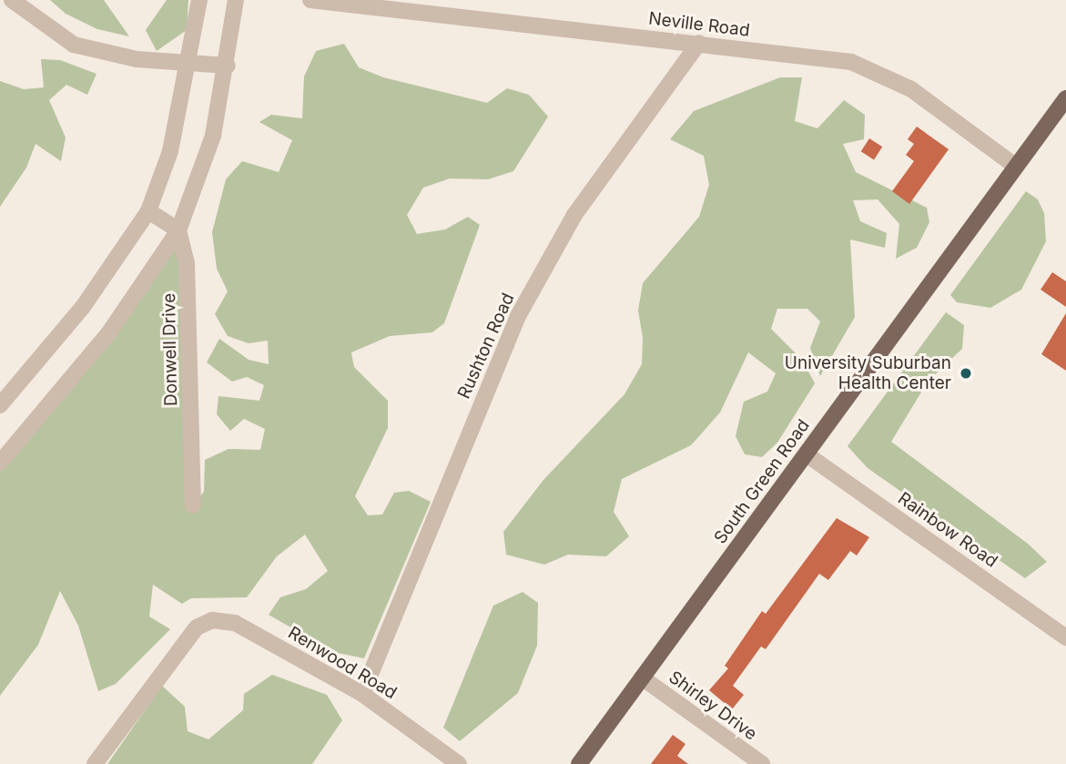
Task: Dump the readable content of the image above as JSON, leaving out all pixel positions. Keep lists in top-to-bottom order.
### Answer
{
  "streets": {
    "main road": ["South Green Road"],
    "street": [
      "Neville Road",
      "Rushton Road",
      "Donwell Drive",
      "Rainbow Road",
      "Renwood Road",
      "Shirley Drive"
    ]
  },
  "crossings": [
    ["Neville Road", "Rushton Road"],
    ["Neville Road", "South Green Road"],
    ["Rushton Road", "Renwood Road"],
    ["South Green Road", "Rainbow Road"],
    ["South Green Road", "Shirley Drive"]
  ],
  "places": ["University Suburban Health Center"]
}
